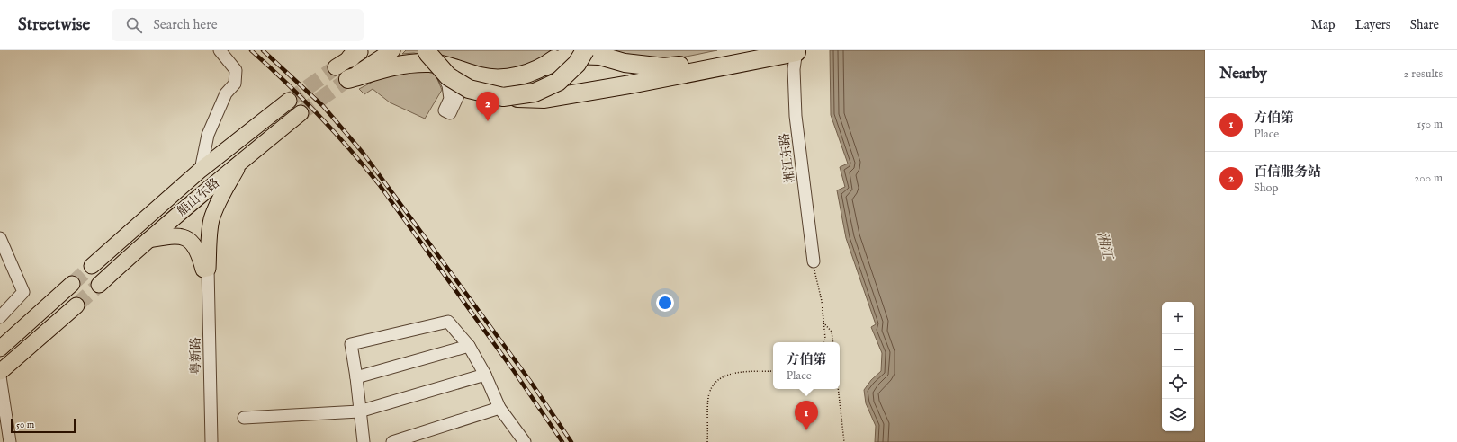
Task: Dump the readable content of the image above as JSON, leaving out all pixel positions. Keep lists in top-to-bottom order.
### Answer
{
  "streets": {
    "main road": ["船山东路"],
    "street": ["湘江东路", "粤新路"]
  },
  "water": ["湘江"],
  "scale_bar": "50 m",
  "page": {
    "header": "Streetwise",
    "search": "Search here",
    "nav": ["Map", "Layers", "Share"],
    "heading": ["Nearby", "2 results"],
    "pins": ["2", "1"],
    "list": [
      {
        "mark": "1",
        "name": "方伯第",
        "note": "Place",
        "value": "150 m"
      },
      {
        "mark": "2",
        "name": "百信服务站",
        "note": "Shop",
        "value": "200 m"
      }
    ],
    "map_buttons": ["+", "−"],
    "popup": ["方伯第", "Place"],
    "scale": "50 m"
  }
}
